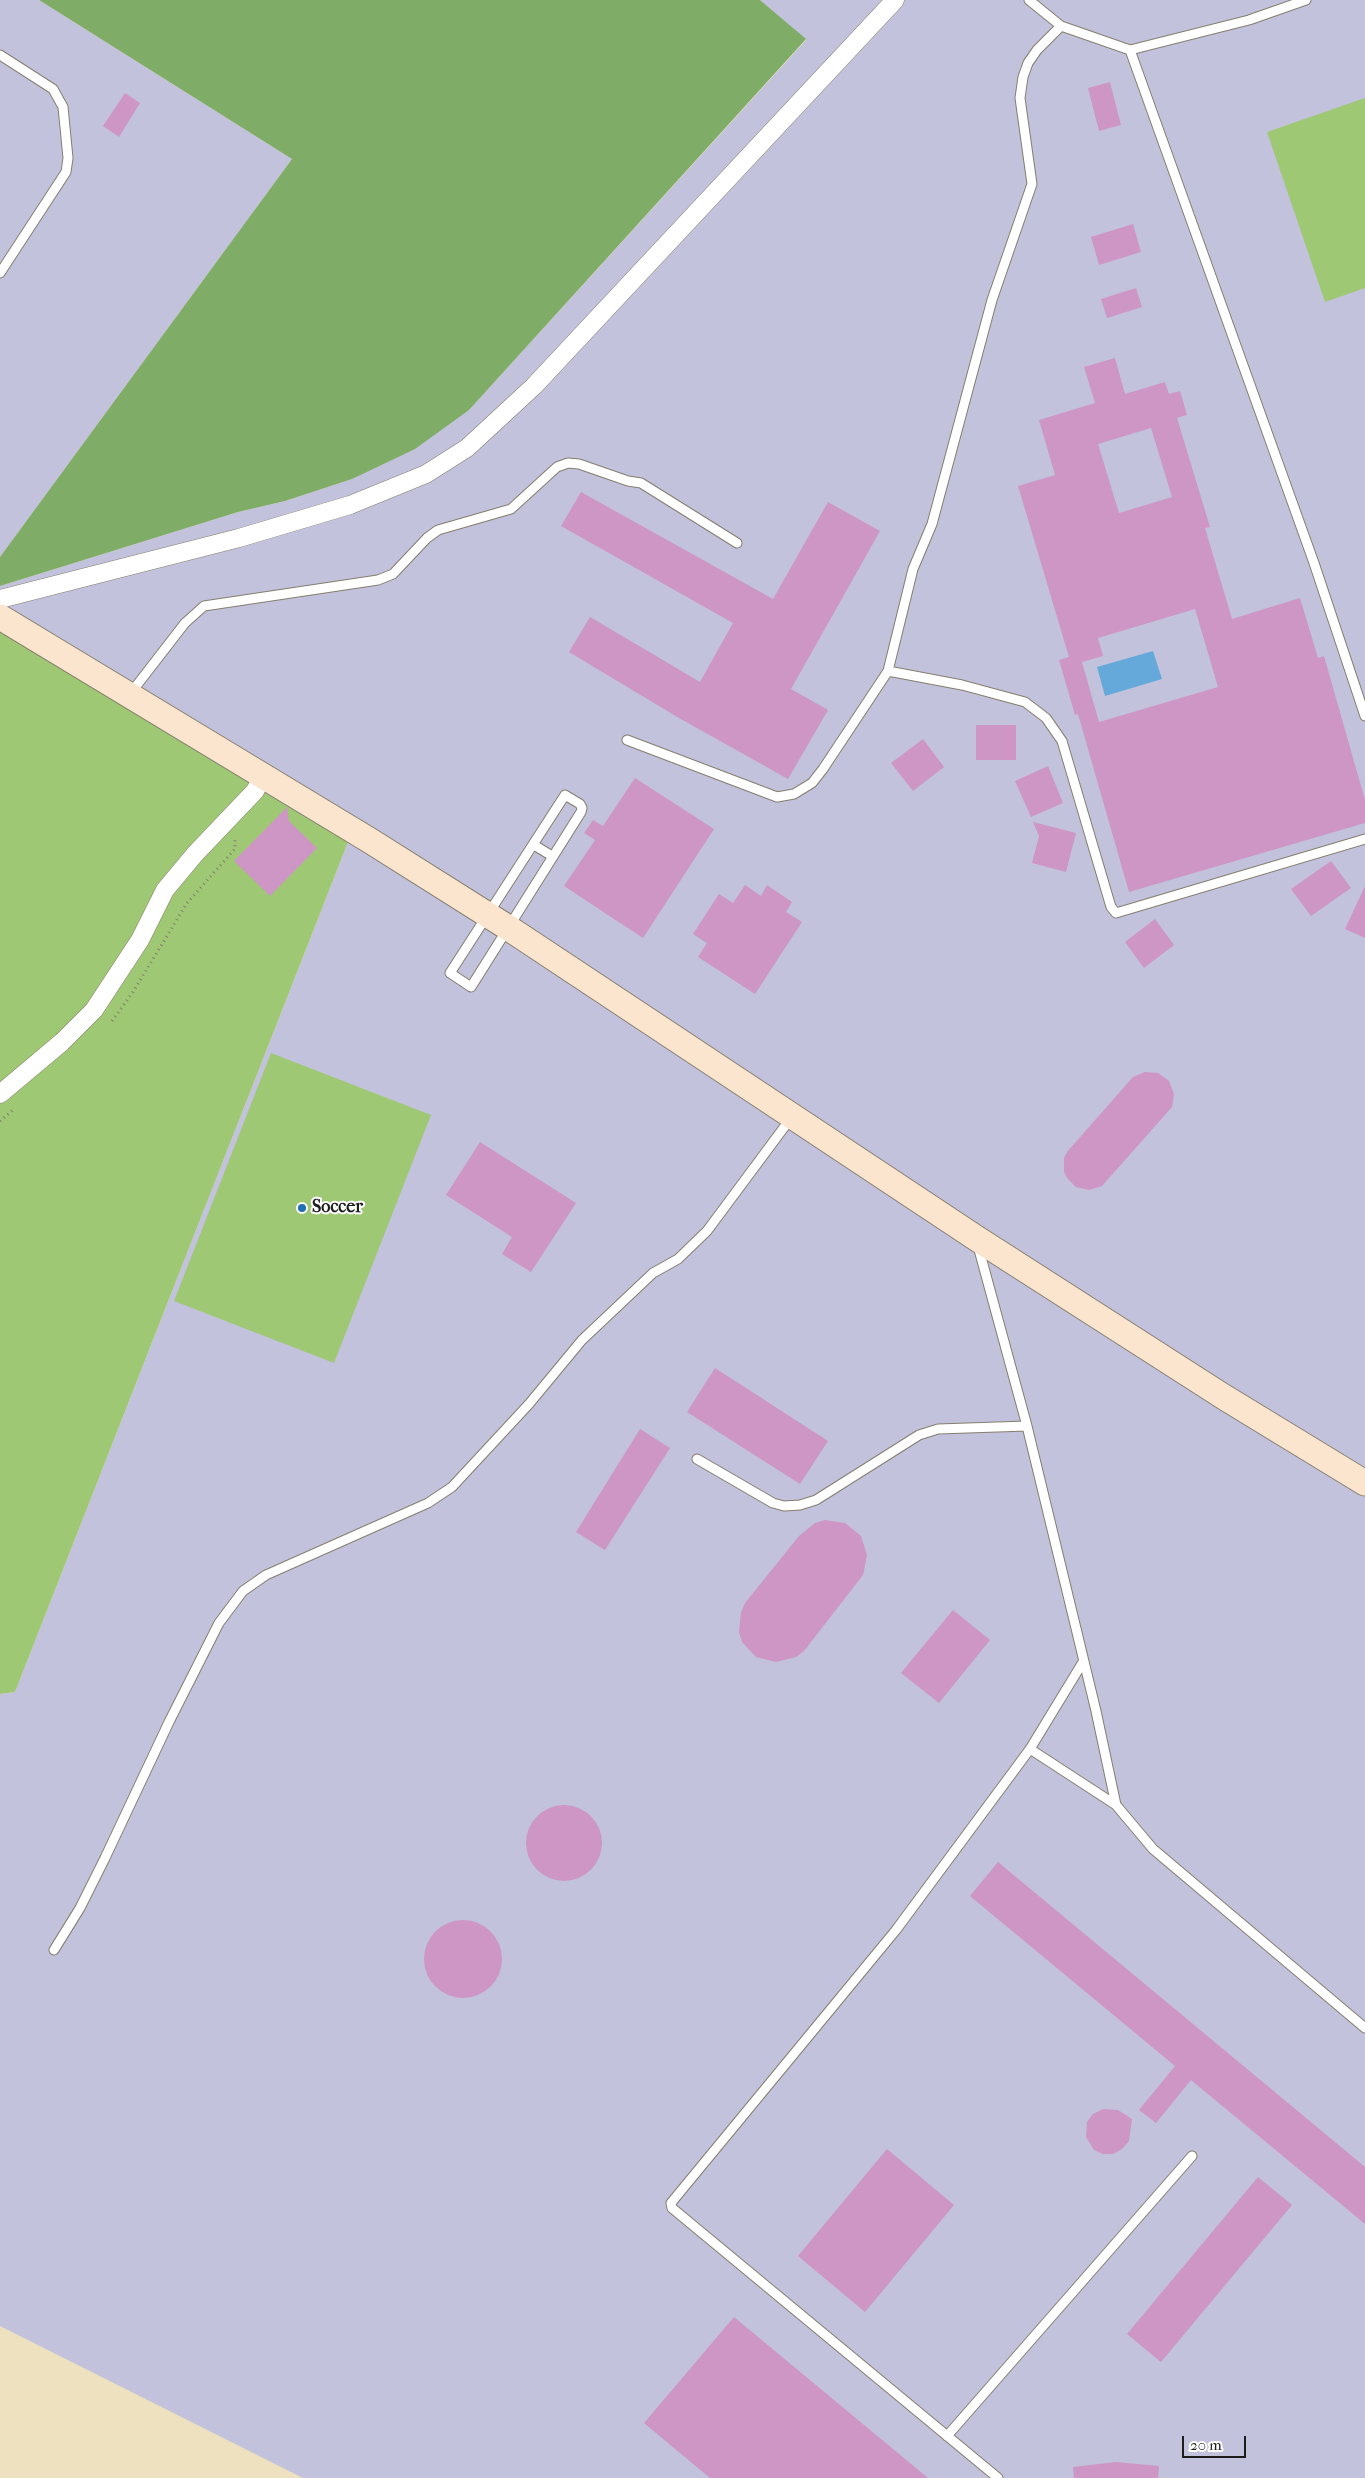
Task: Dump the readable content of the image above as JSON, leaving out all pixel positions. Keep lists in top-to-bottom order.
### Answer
{
  "places": ["Soccer"],
  "scale_bar": "20 m"
}
